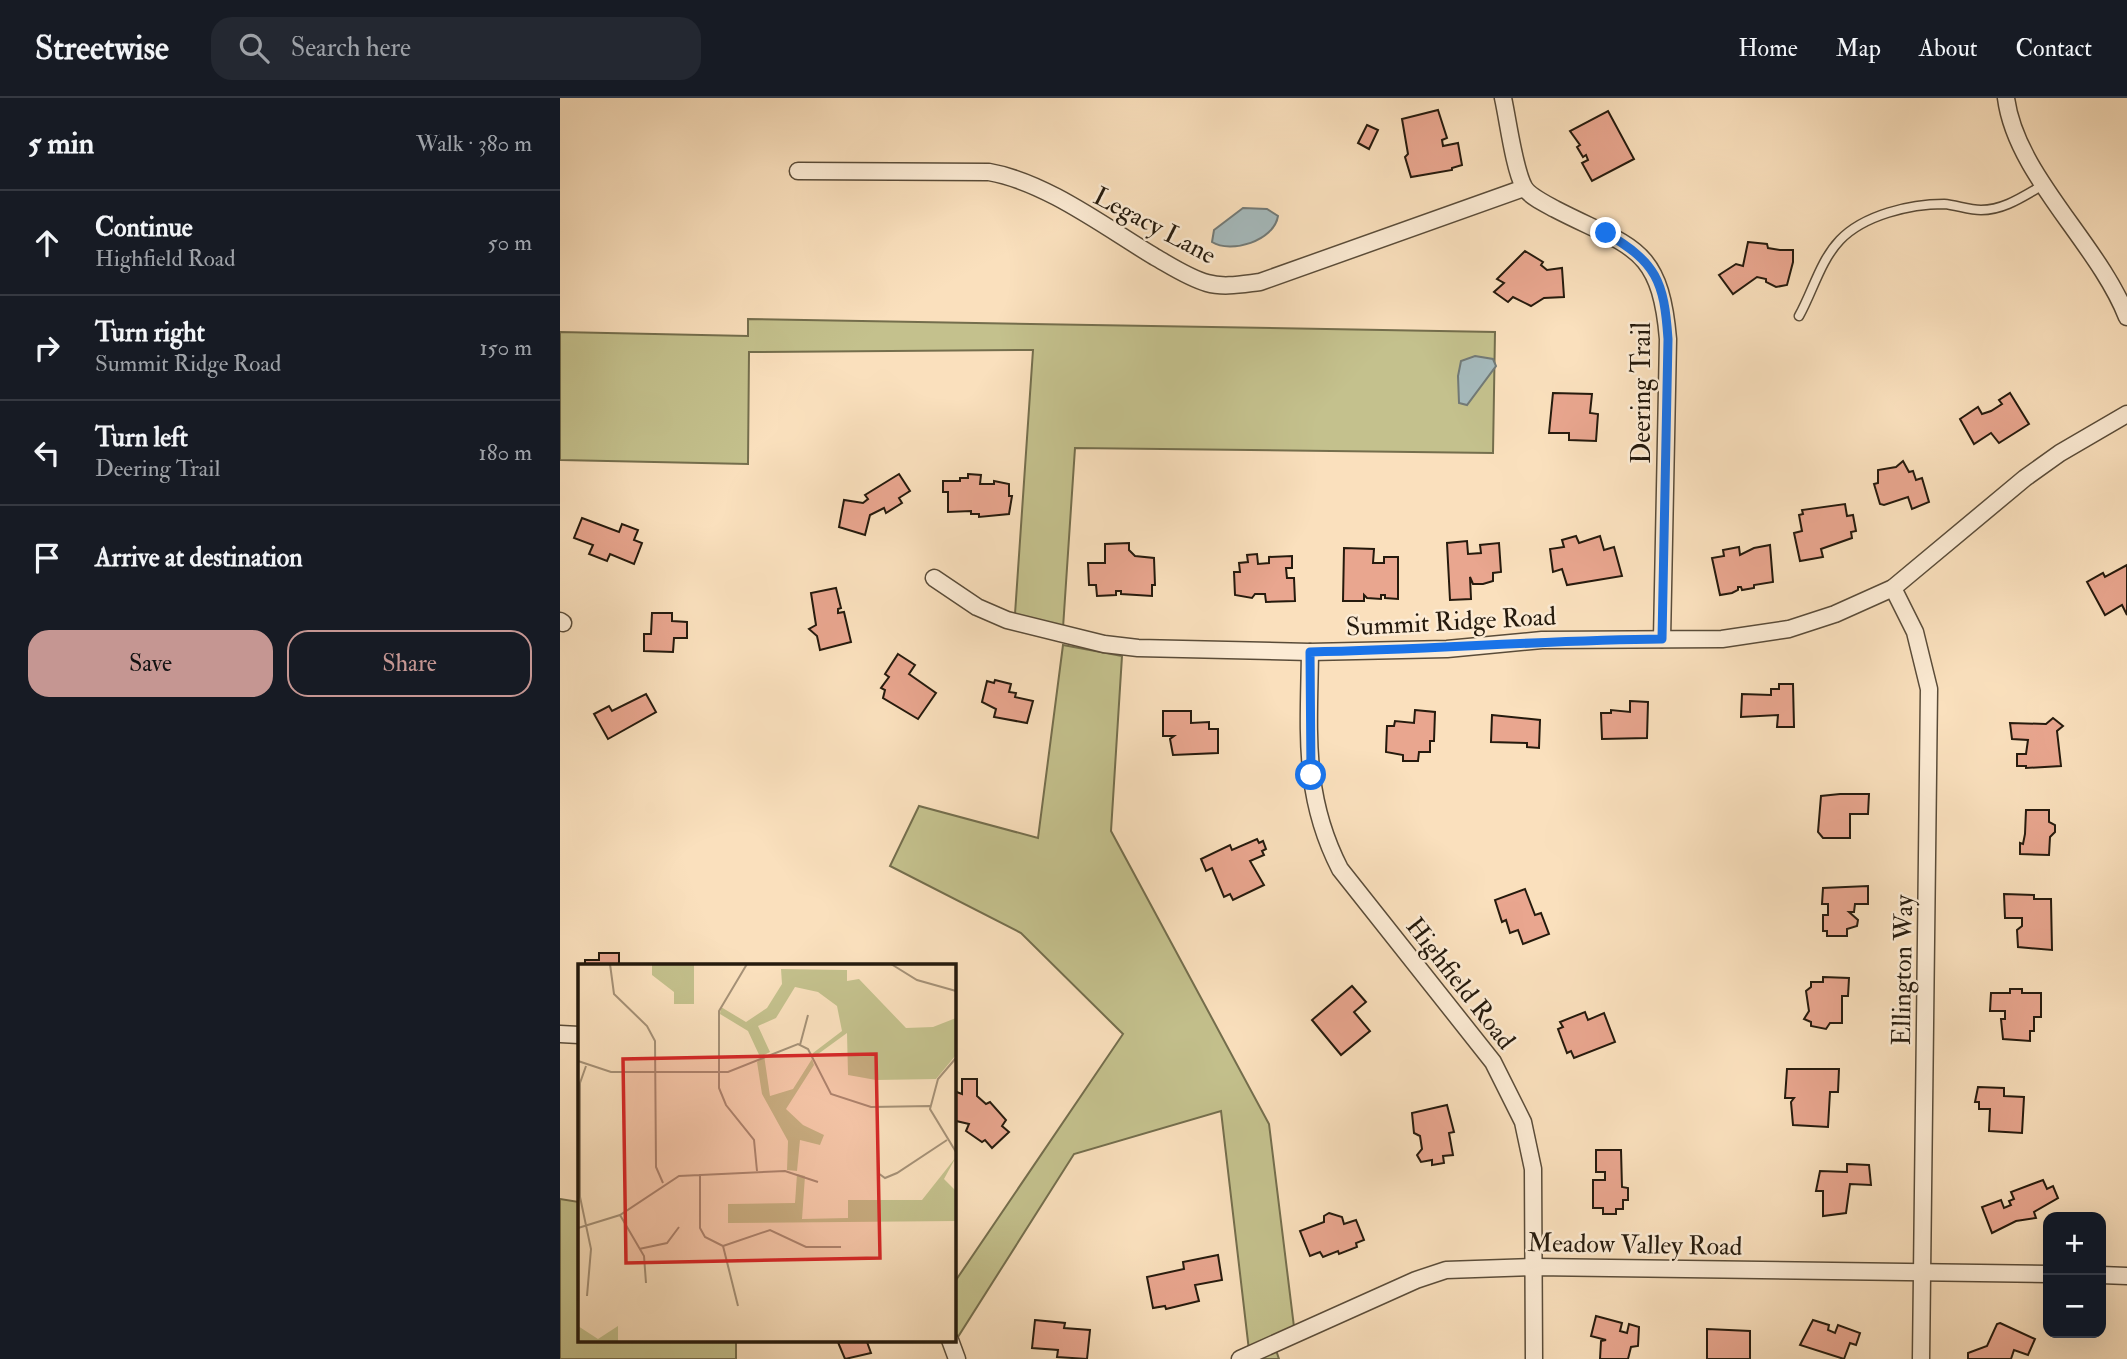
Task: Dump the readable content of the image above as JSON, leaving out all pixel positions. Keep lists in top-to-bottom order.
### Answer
{
  "streets": {
    "street": [
      "Legacy Lane",
      "Deering Trail",
      "Summit Ridge Road",
      "Ellington Way",
      "Highfield Road",
      "Meadow Valley Road"
    ]
  },
  "crossings": [
    ["Legacy Lane", "Deering Trail"],
    ["Deering Trail", "Summit Ridge Road"],
    ["Summit Ridge Road", "Ellington Way"],
    ["Summit Ridge Road", "Highfield Road"],
    ["Ellington Way", "Meadow Valley Road"],
    ["Highfield Road", "Meadow Valley Road"]
  ],
  "page": {
    "header": "Streetwise",
    "search": "Search here",
    "nav": [
      "Home",
      "Map",
      "About",
      "Contact"
    ],
    "heading": ["5 min", "Walk · 380 m"],
    "list": [
      ["Continue", "Highfield Road", "50 m"],
      ["Turn right", "Summit Ridge Road", "150 m"],
      ["Turn left", "Deering Trail", "180 m"],
      "Arrive at destination"
    ],
    "buttons": ["Save", "Share"],
    "map_buttons": ["+", "−"]
  }
}
